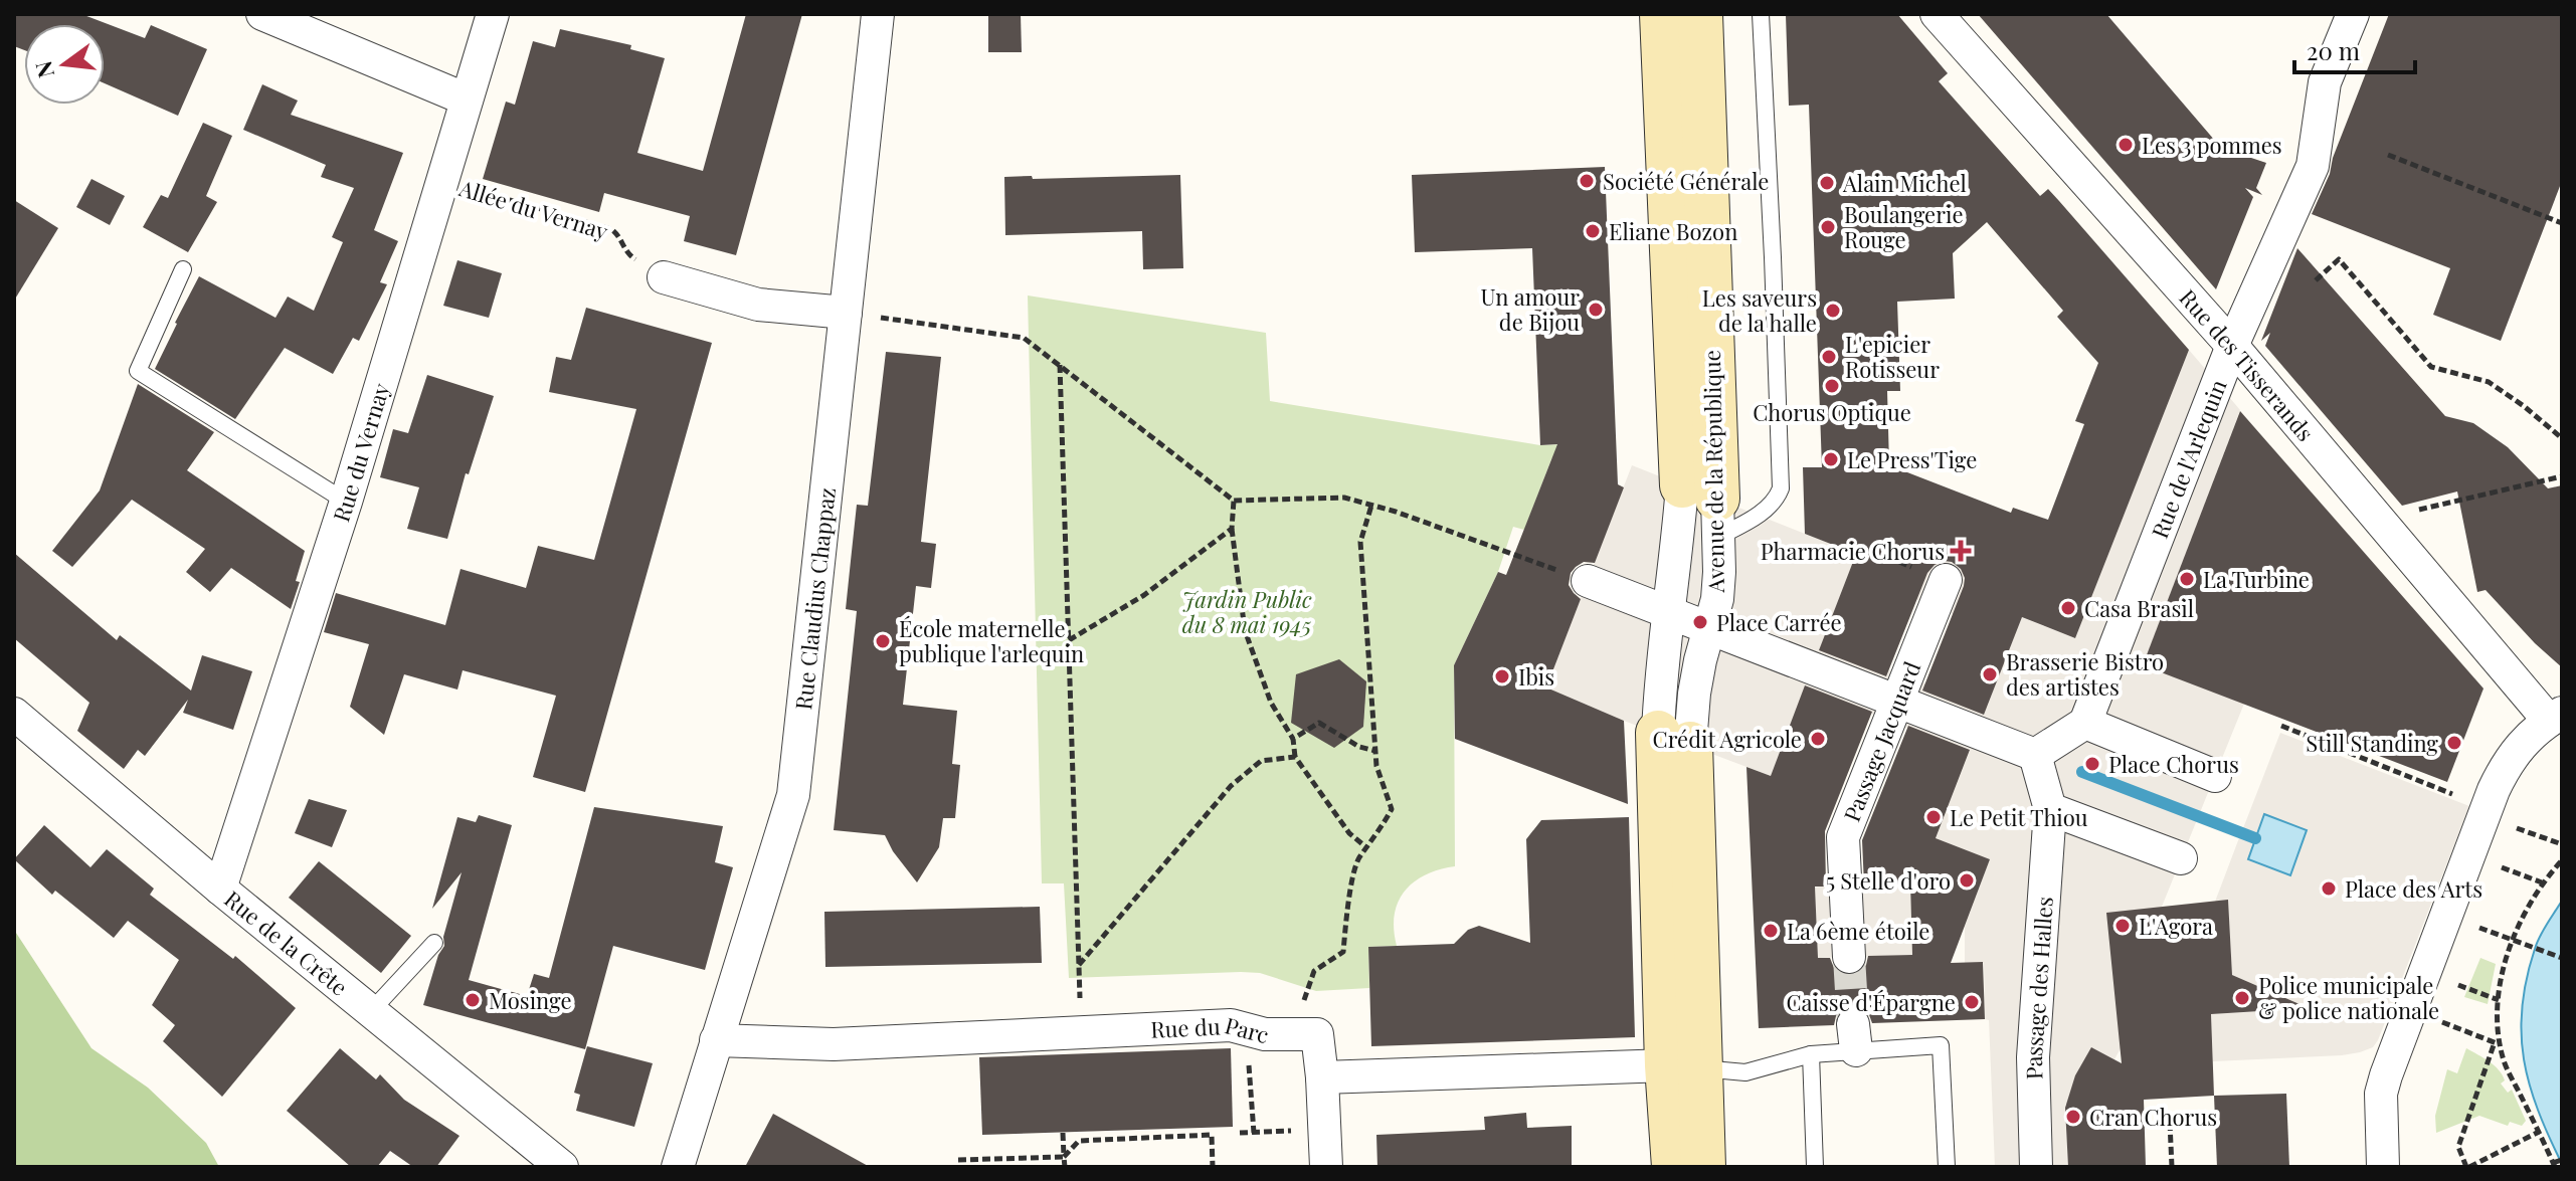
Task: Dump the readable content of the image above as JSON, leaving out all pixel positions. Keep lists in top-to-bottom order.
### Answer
{
  "streets": {
    "main road": ["Avenue de la République"],
    "street": [
      "Rue des Tisserands",
      "Rue du Vernay",
      "Rue de l'Arlequin",
      "Rue Claudius Chappaz",
      "Passage Jacquard",
      "Rue de la Crête",
      "Passage des Halles",
      "Rue du Parc"
    ],
    "path": ["Allée du Vernay"]
  },
  "crossings": [
    ["Allée du Vernay", "Rue du Vernay"],
    ["Rue des Tisserands", "Rue de l'Arlequin"],
    ["Rue du Vernay", "Rue de la Crête"],
    ["Rue Claudius Chappaz", "Rue du Parc"]
  ],
  "parks": ["Jardin Public du 8 mai 1945"],
  "places": {
    "other": [
      "Les 3 pommes",
      "Société Générale",
      "Alain Michel",
      "Boulangerie Rouge",
      "Eliane Bozon",
      "Un amour de Bijou",
      "Les saveurs de la halle",
      "L'epicier Rotisseur",
      "Chorus Optique",
      "Le Press'Tige",
      "La Turbine",
      "Casa Brasil",
      "Place Carrée",
      "École maternelle publique l'arlequin",
      "Brasserie Bistro des artistes",
      "Ibis",
      "Crédit Agricole",
      "Still Standing",
      "Place Chorus",
      "Le Petit Thiou",
      "5 Stelle d'oro",
      "Place des Arts",
      "L'Agora",
      "La 6ème étoile",
      "Police municipale & police nationale",
      "Mosinge",
      "Caisse d'Épargne",
      "Cran Chorus"
    ],
    "health": ["Pharmacie Chorus"]
  },
  "scale_bar": "20 m",
  "north": "left"
}
